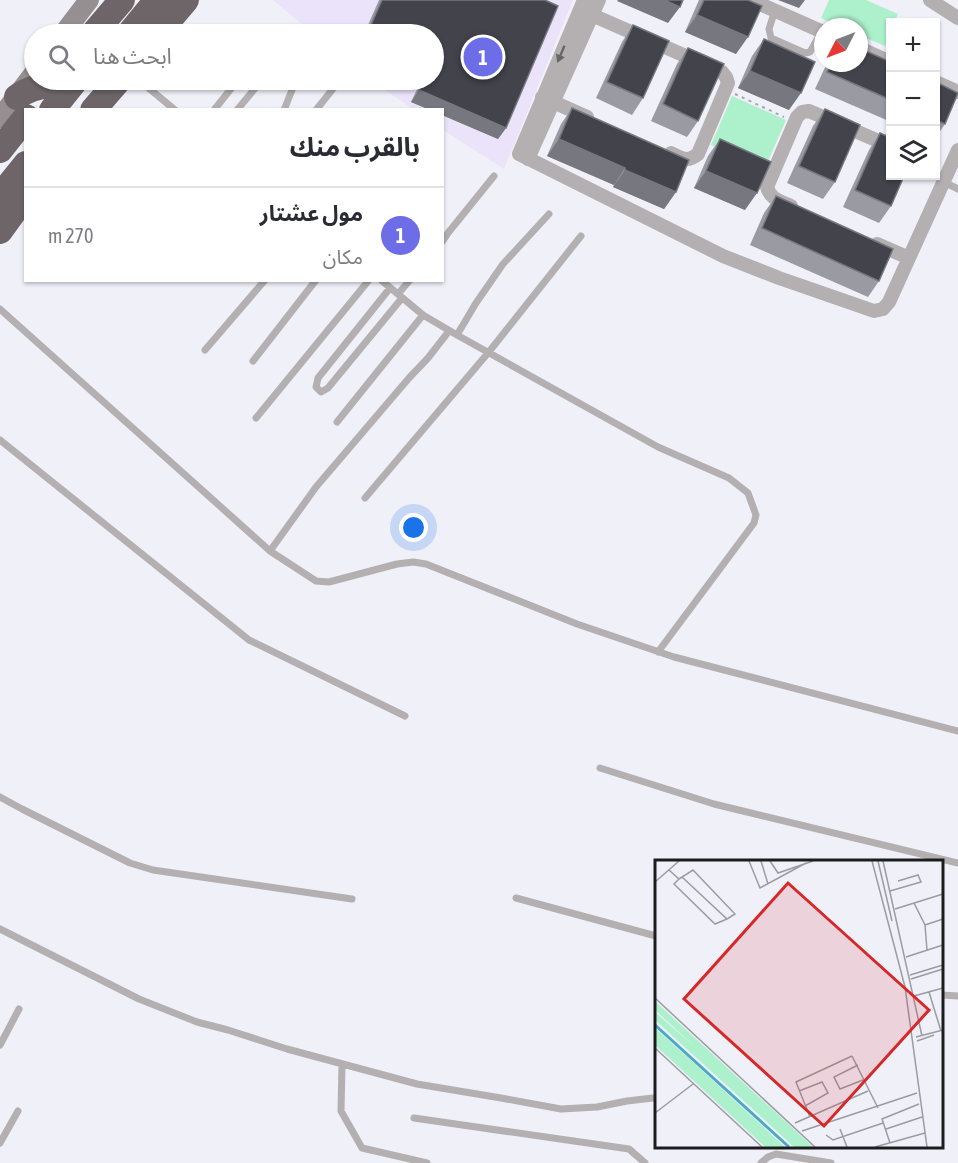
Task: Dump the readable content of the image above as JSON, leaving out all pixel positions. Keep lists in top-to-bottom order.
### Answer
{
  "north": "bottom left",
  "page": {
    "map_buttons": ["+", "−"],
    "search": "ابحث هنا",
    "pins": "1",
    "heading": "بالقرب منك",
    "list": [
      {
        "mark": "1",
        "name": "مول عشتار",
        "note": "مكان",
        "value": "270 m"
      }
    ]
  }
}
